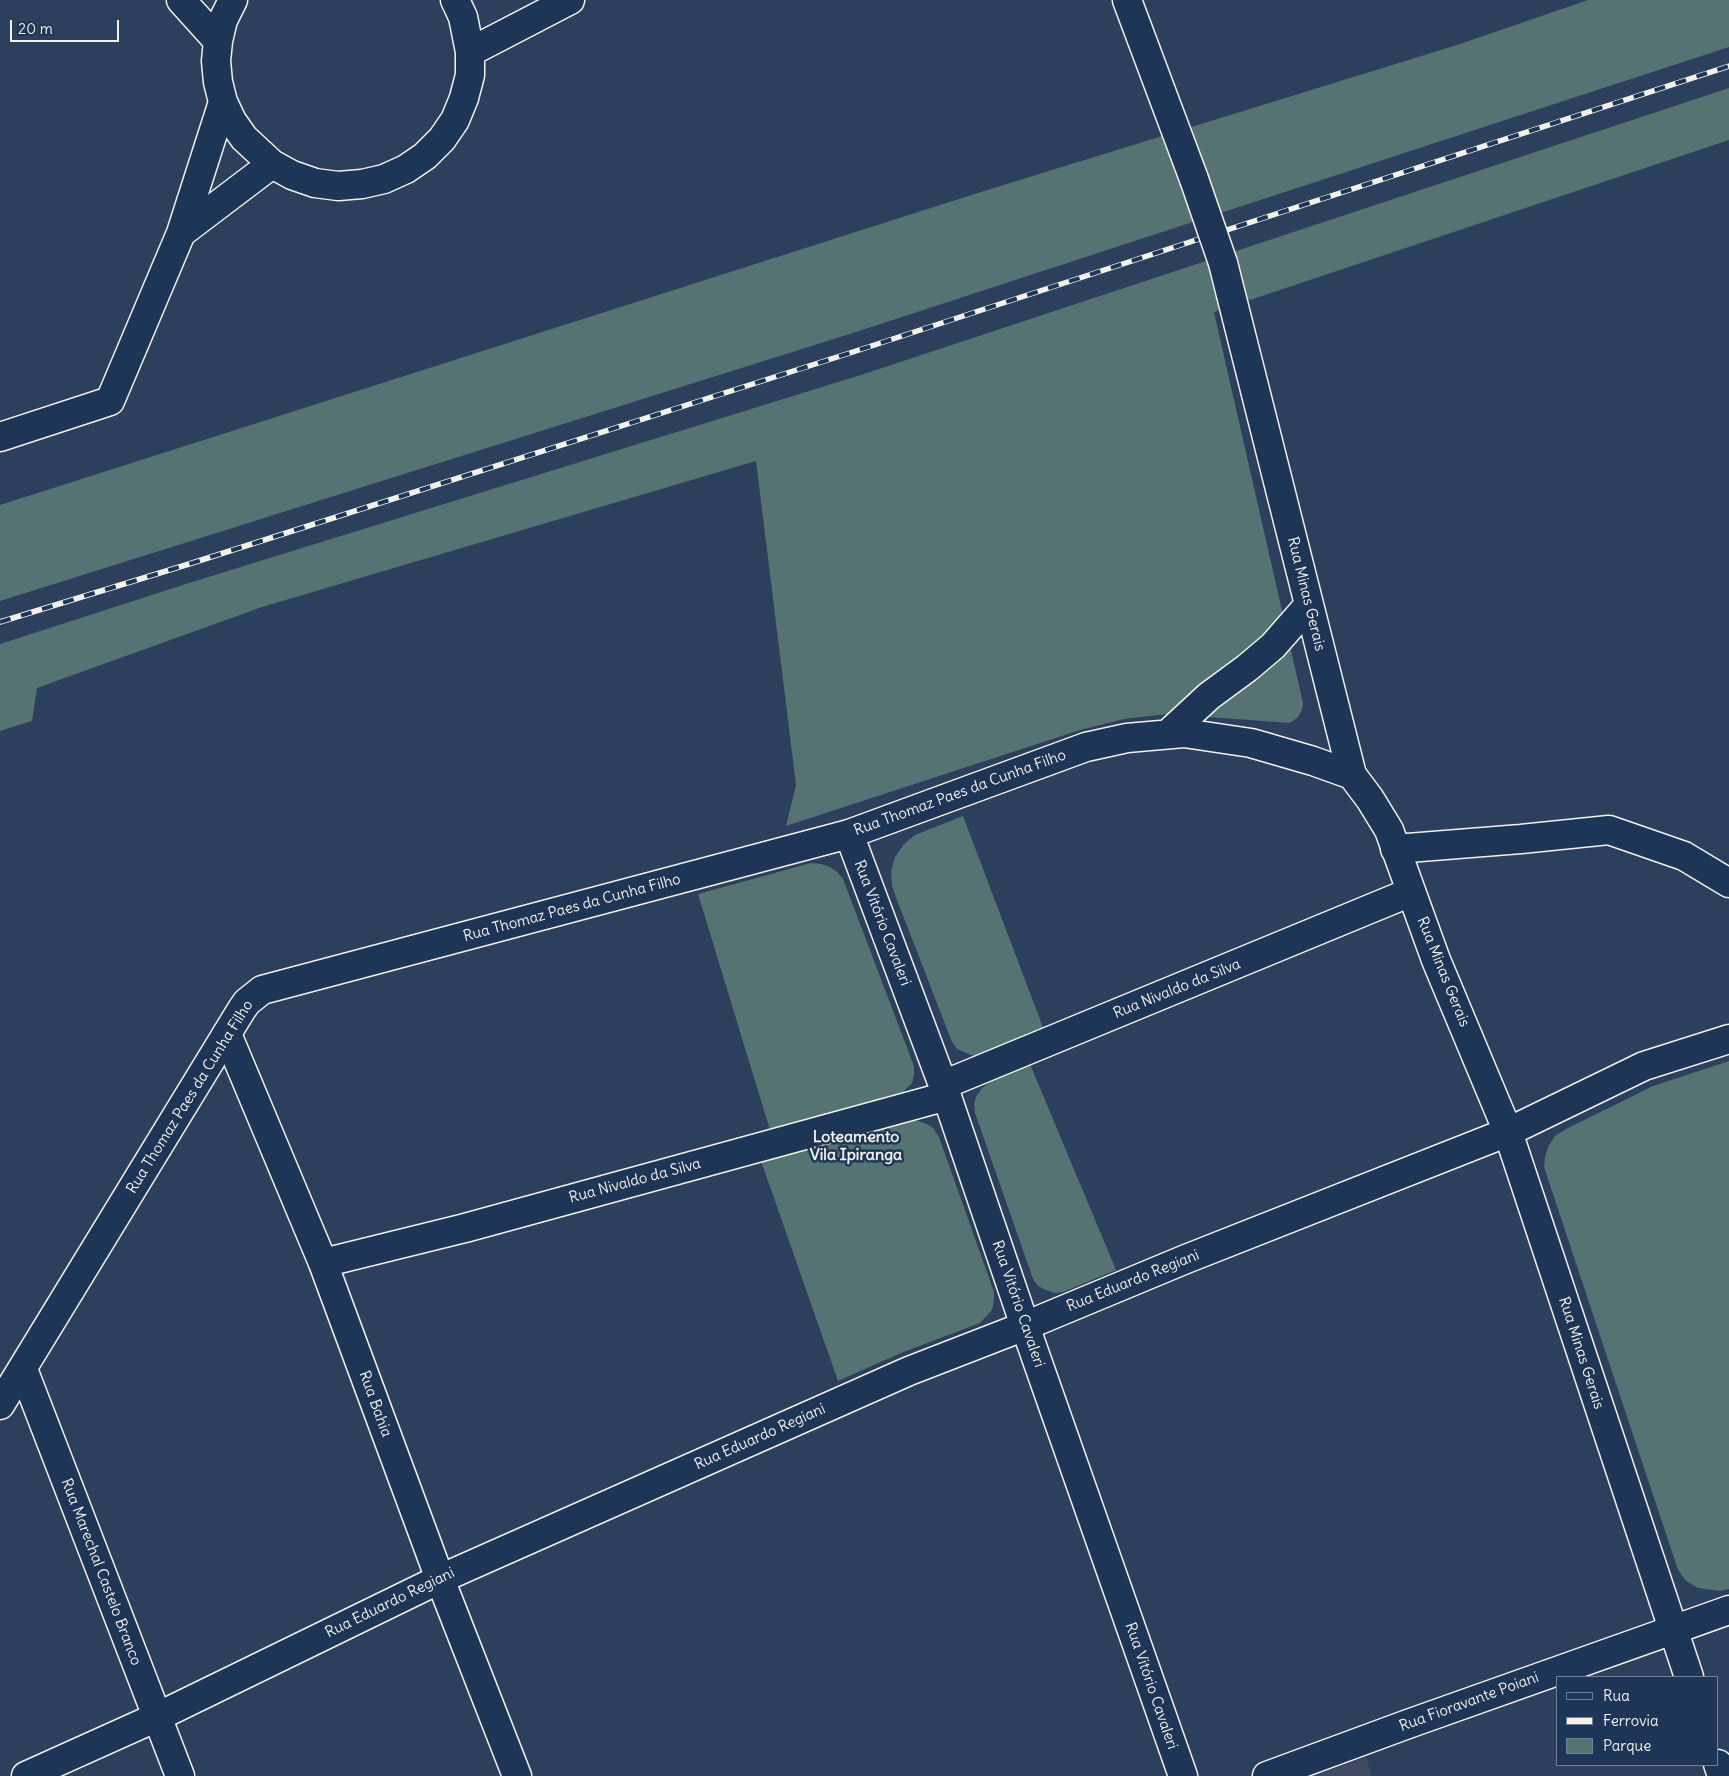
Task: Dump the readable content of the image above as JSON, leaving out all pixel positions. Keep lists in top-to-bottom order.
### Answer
{
  "streets": {
    "street": [
      "Rua Minas Gerais",
      "Rua Thomaz Paes da Cunha Filho",
      "Rua Vitório Cavaleri",
      "Rua Nivaldo da Silva",
      "Rua Eduardo Regiani",
      "Rua Bahia",
      "Rua Marechal Castelo Branco",
      "Rua Fioravante Poiani"
    ]
  },
  "crossings": [
    ["Rua Minas Gerais", "Rua Thomaz Paes da Cunha Filho"],
    ["Rua Minas Gerais", "Rua Nivaldo da Silva"],
    ["Rua Minas Gerais", "Rua Eduardo Regiani"],
    ["Rua Minas Gerais", "Rua Fioravante Poiani"],
    ["Rua Thomaz Paes da Cunha Filho", "Rua Vitório Cavaleri"],
    ["Rua Thomaz Paes da Cunha Filho", "Rua Bahia"],
    ["Rua Thomaz Paes da Cunha Filho", "Rua Marechal Castelo Branco"],
    ["Rua Vitório Cavaleri", "Rua Nivaldo da Silva"],
    ["Rua Vitório Cavaleri", "Rua Eduardo Regiani"],
    ["Rua Nivaldo da Silva", "Rua Bahia"],
    ["Rua Eduardo Regiani", "Rua Bahia"],
    ["Rua Eduardo Regiani", "Rua Marechal Castelo Branco"]
  ],
  "districts": ["Loteamento Vila Ipiranga"],
  "legend": ["Rua", "Ferrovia", "Parque"],
  "scale_bar": "20 m"
}
